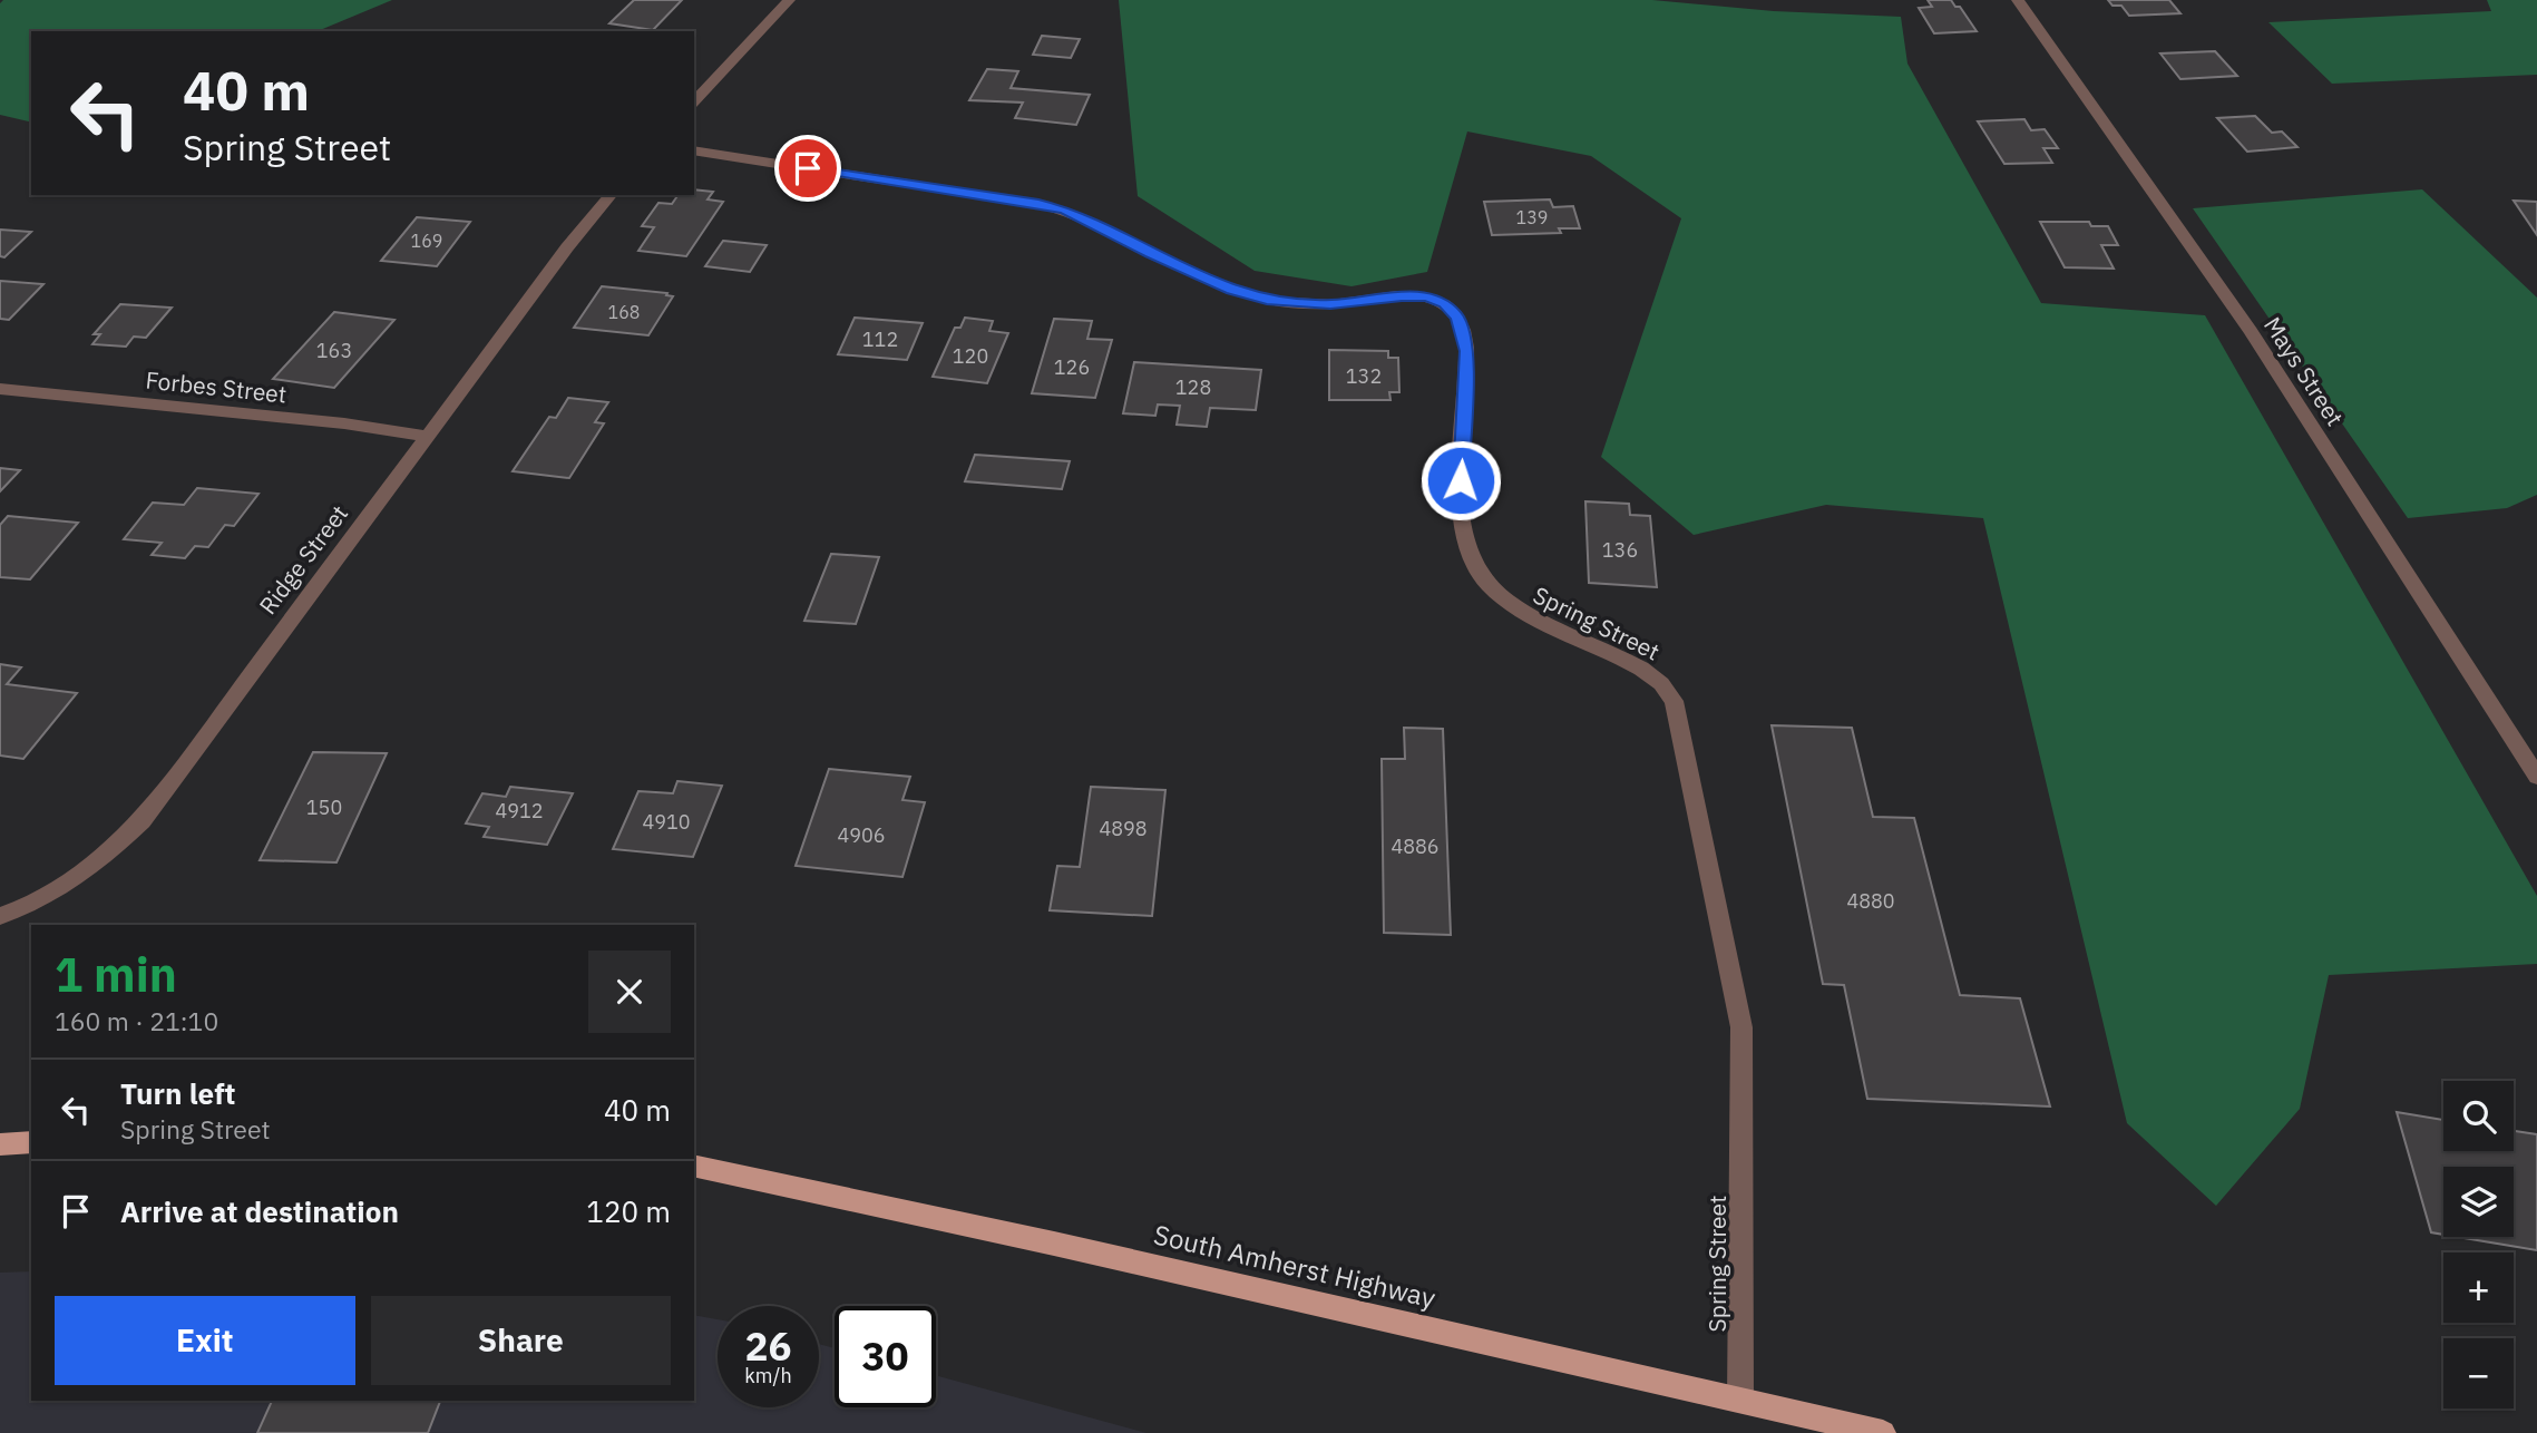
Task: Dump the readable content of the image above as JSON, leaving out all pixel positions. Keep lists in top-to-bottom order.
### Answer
{
  "streets": {
    "main road": ["South Amherst Highway"],
    "street": [
      "Mays Street",
      "Forbes Street",
      "Ridge Street",
      "Spring Street"
    ]
  },
  "crossings": [
    ["Forbes Street", "Ridge Street"],
    ["Spring Street", "South Amherst Highway"]
  ],
  "house_numbers": [
    "139",
    "169",
    "168",
    "112",
    "163",
    "120",
    "126",
    "132",
    "128",
    "136",
    "150",
    "4912",
    "4910",
    "4898",
    "4906",
    "4886",
    "4880"
  ],
  "page": {
    "turn": ["40 m", "Spring Street"],
    "heading": ["1 min", "160 m · 21:10"],
    "list": [
      {
        "name": "Turn left",
        "note": "Spring Street",
        "value": "40 m"
      },
      {
        "name": "Arrive at destination",
        "value": "120 m"
      }
    ],
    "map_buttons": ["+", "−"],
    "buttons": ["Exit", "Share"],
    "speed": "26 km/h",
    "limit": "30"
  }
}
